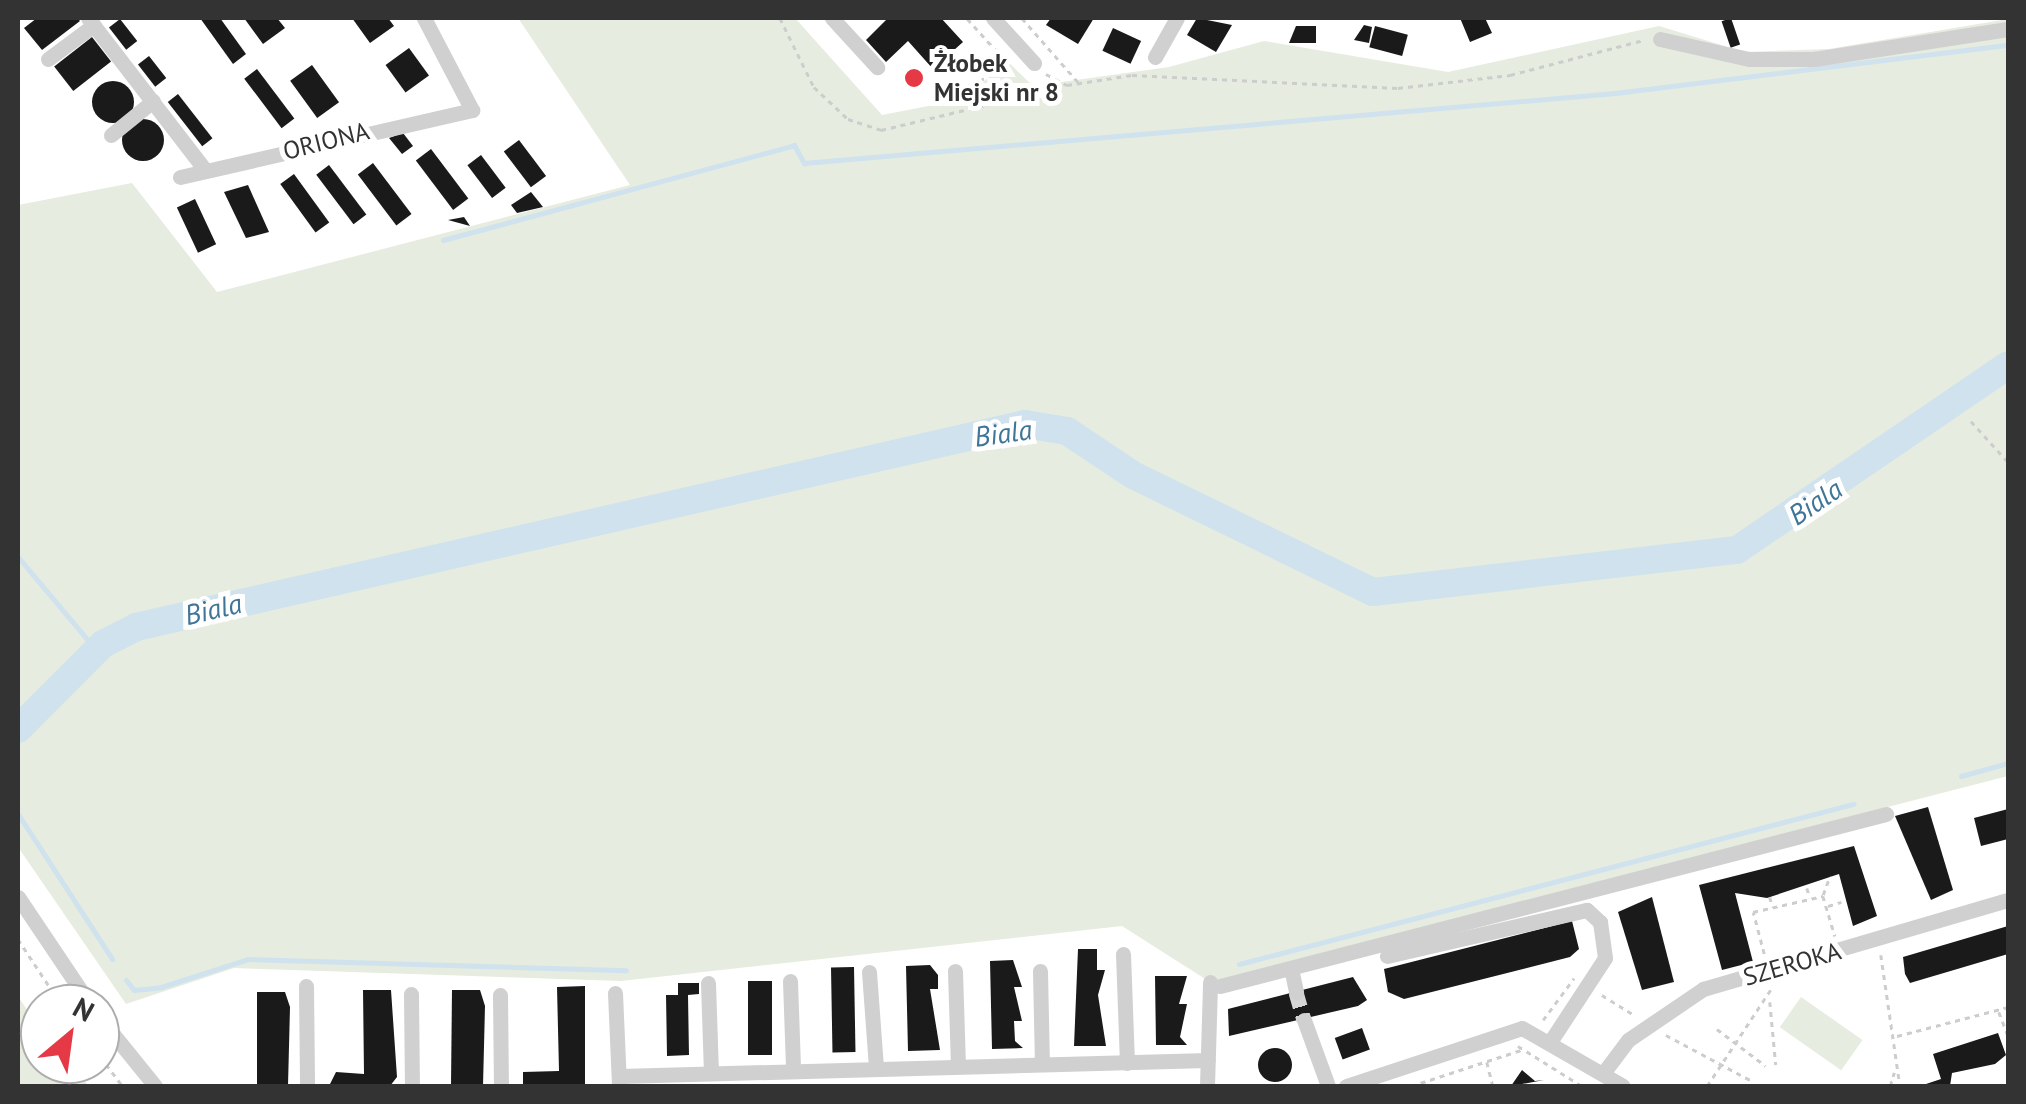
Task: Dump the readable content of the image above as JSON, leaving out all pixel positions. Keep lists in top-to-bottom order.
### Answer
{
  "streets": {
    "street": ["ORIONA", "SZEROKA"]
  },
  "water": ["Biala"],
  "places": ["Żłobek Miejski nr 8"],
  "north": "top right"
}
